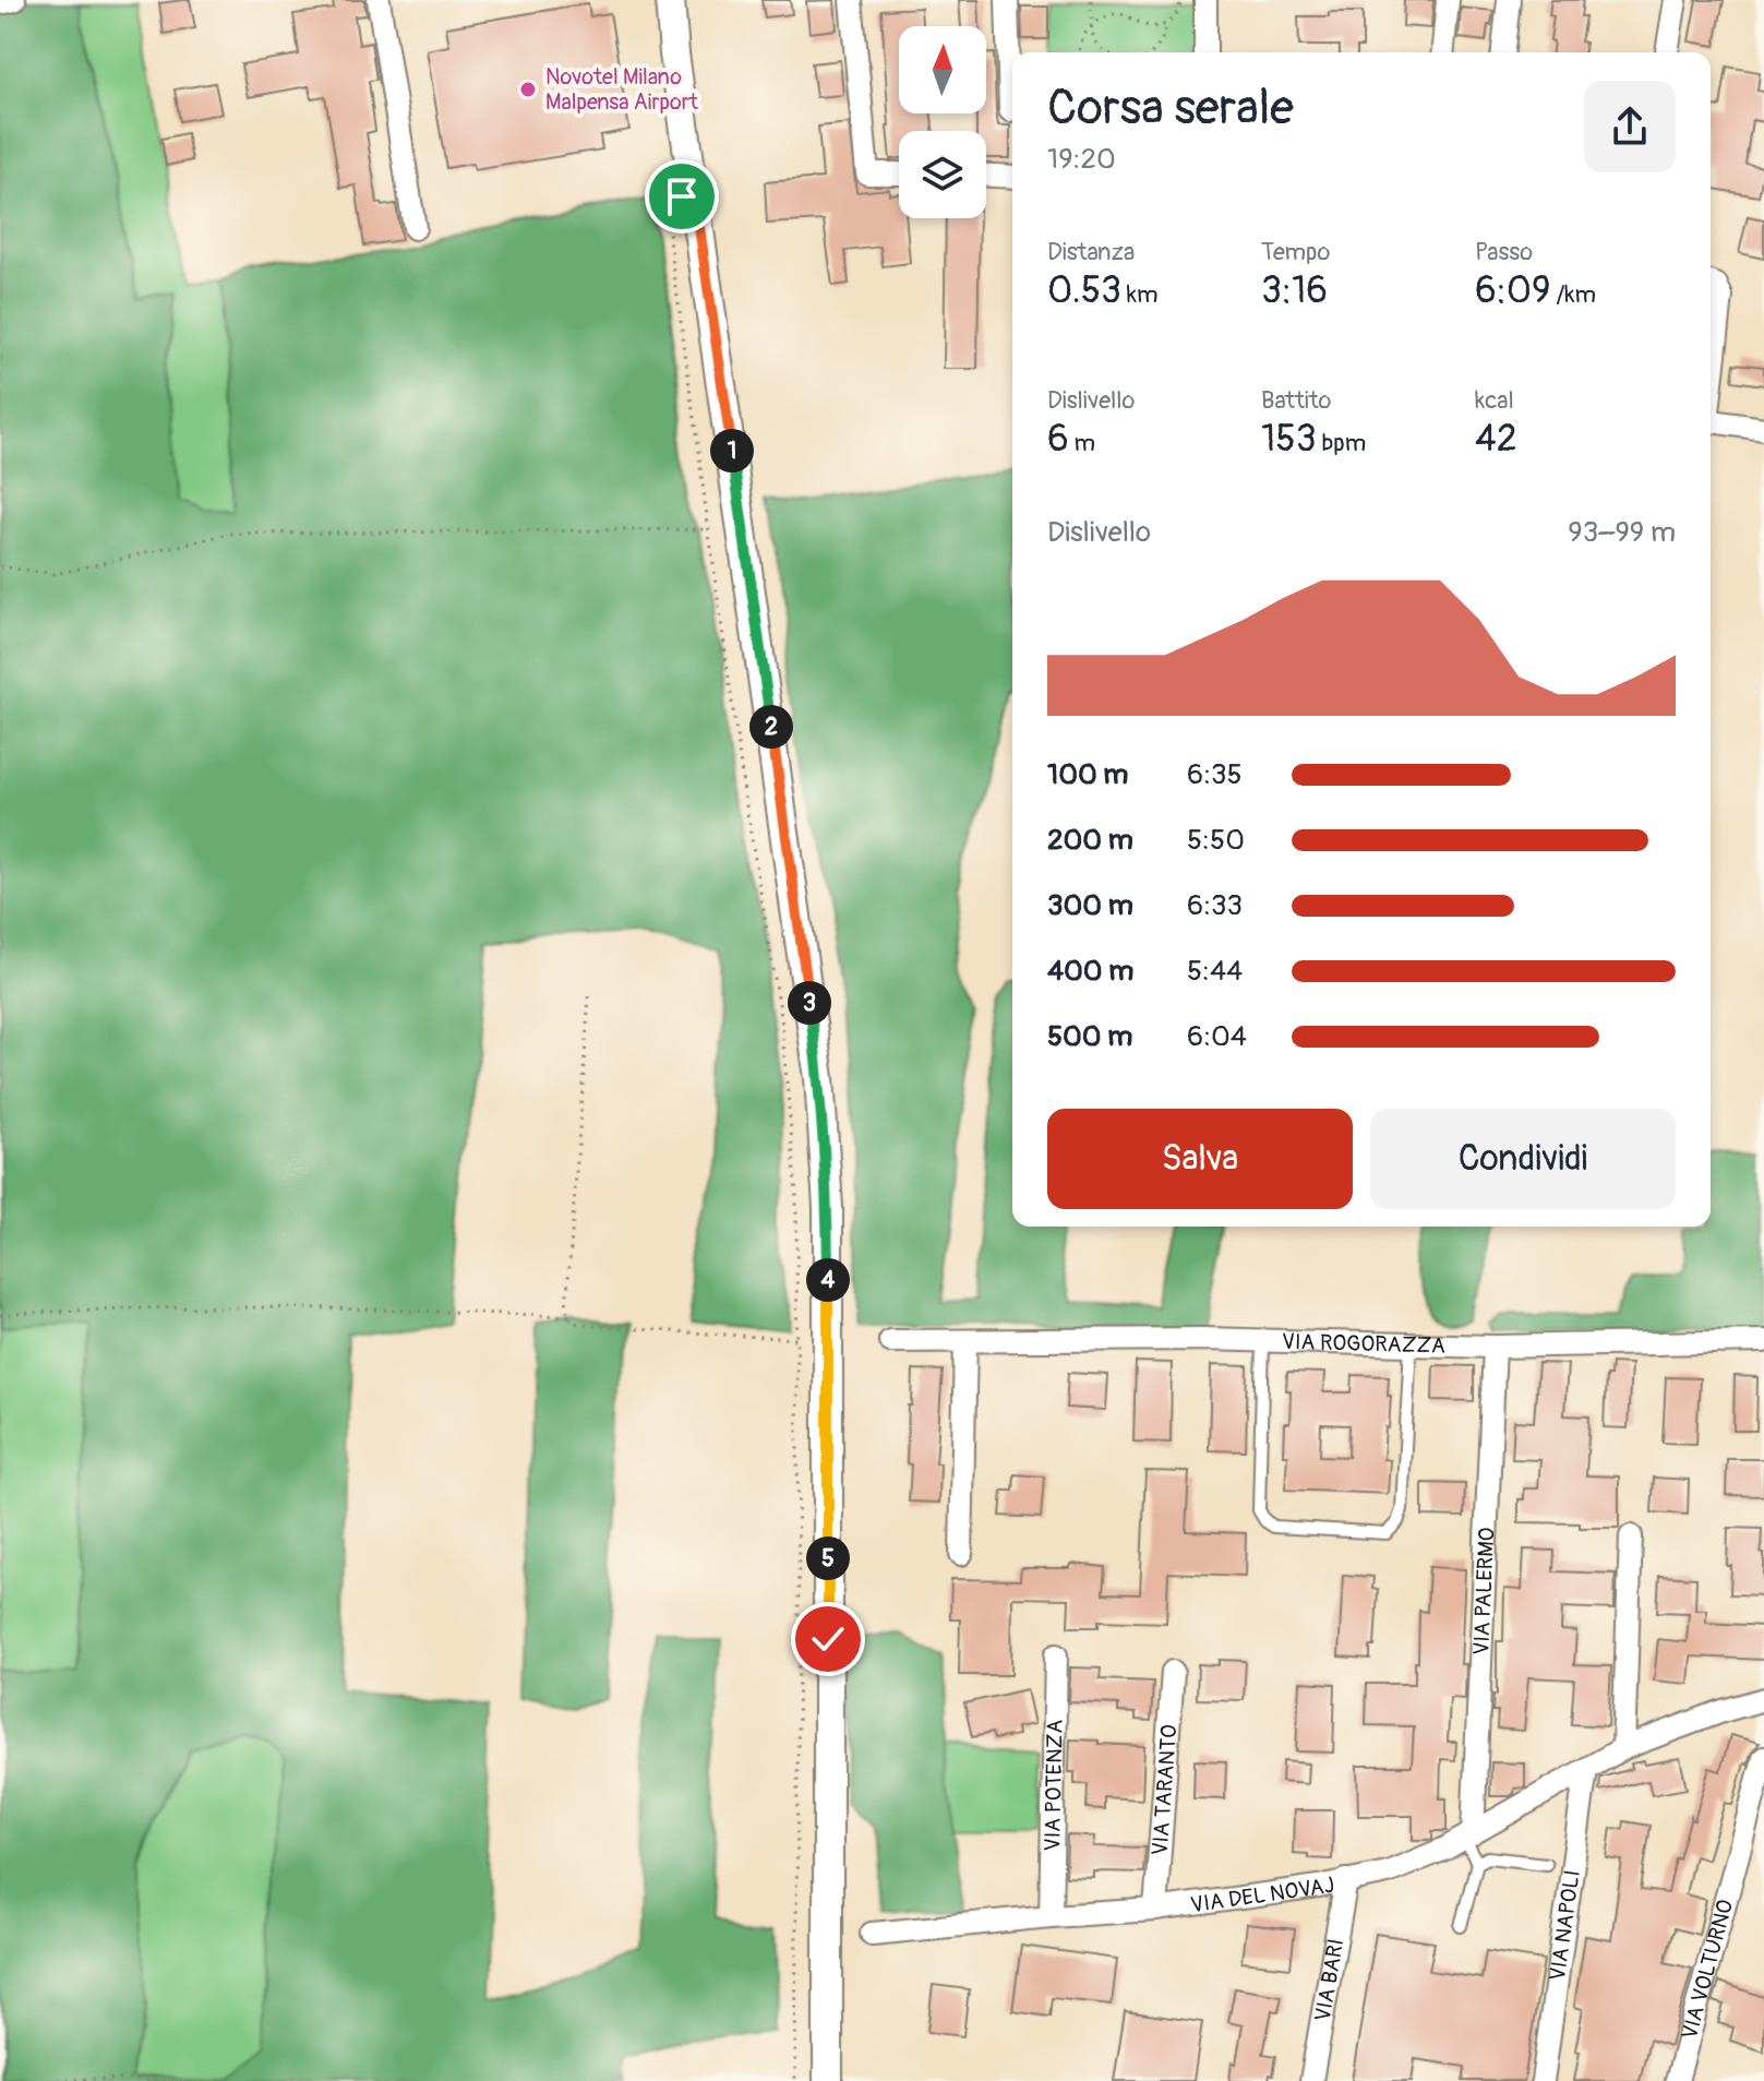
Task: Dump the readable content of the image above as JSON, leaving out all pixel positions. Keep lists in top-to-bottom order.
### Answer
{
  "streets": {
    "street": [
      "VIA ROGORAZZA",
      "VIA PALERMO",
      "VIA POTENZA",
      "VIA TARANTO",
      "VIA DEL NOVAJ",
      "VIA NAPOLI",
      "VIA VOLTURNO",
      "VIA BARI"
    ]
  },
  "crossings": [
    ["VIA ROGORAZZA", "VIA PALERMO"],
    ["VIA PALERMO", "VIA DEL NOVAJ"],
    ["VIA POTENZA", "VIA DEL NOVAJ"],
    ["VIA TARANTO", "VIA DEL NOVAJ"],
    ["VIA DEL NOVAJ", "VIA NAPOLI"],
    ["VIA DEL NOVAJ", "VIA BARI"]
  ],
  "places": ["Novotel Milano Malpensa Airport"],
  "north": "top",
  "page": {
    "heading": ["Corsa serale", "19:20"],
    "stats": [
      ["Distanza", "0.53 km"],
      ["Tempo", "3:16"],
      ["Passo", "6:09 /km"],
      ["Dislivello", "6 m"],
      ["Battito", "153 bpm"],
      ["kcal", "42"]
    ],
    "pins": [
      "1",
      "2",
      "3",
      "4",
      "5"
    ],
    "chart": ["Dislivello", "93–99 m"],
    "list": [
      {
        "name": "100 m",
        "note": "6:35"
      },
      {
        "name": "200 m",
        "note": "5:50"
      },
      {
        "name": "300 m",
        "note": "6:33"
      },
      {
        "name": "400 m",
        "note": "5:44"
      },
      {
        "name": "500 m",
        "note": "6:04"
      }
    ],
    "buttons": ["Salva", "Condividi"]
  }
}
